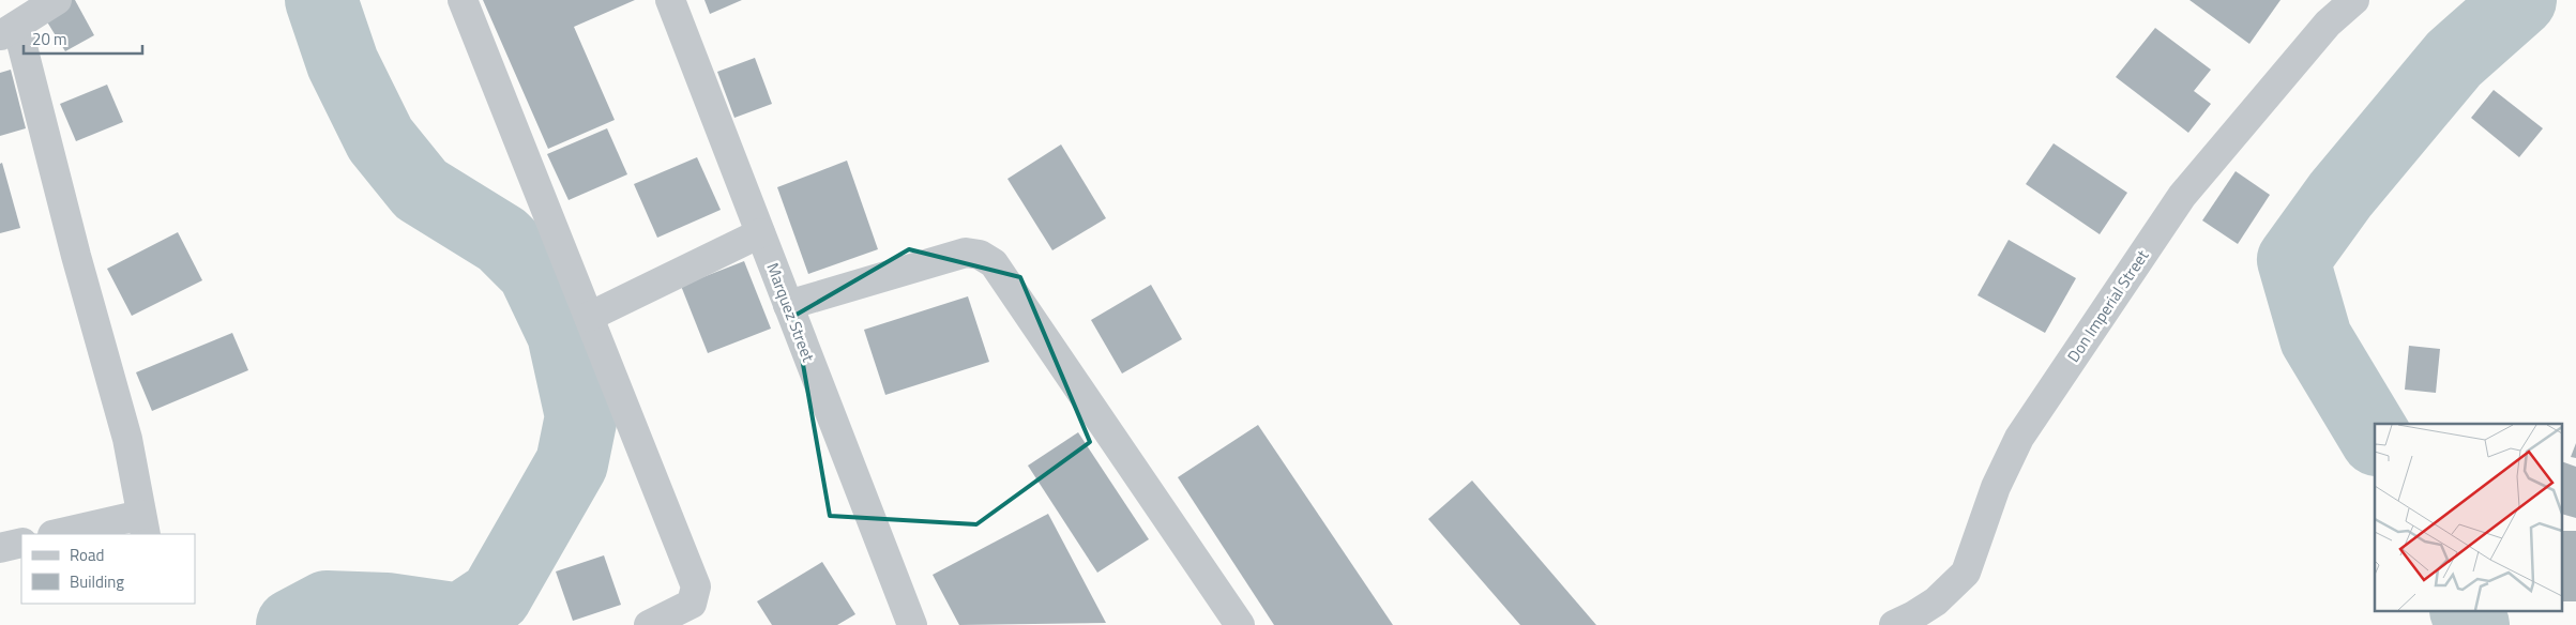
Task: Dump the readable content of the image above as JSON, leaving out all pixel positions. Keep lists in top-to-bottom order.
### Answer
{
  "streets": {
    "street": ["Don Imperial Street", "Marquez Street"]
  },
  "legend": ["Road", "Building"],
  "scale_bar": "20 m"
}
